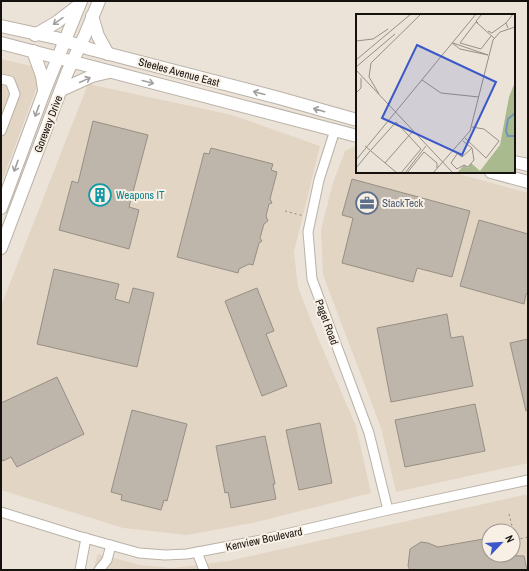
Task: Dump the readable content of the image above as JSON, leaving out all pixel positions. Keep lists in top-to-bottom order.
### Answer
{
  "streets": {
    "main road": ["Steeles Avenue East", "Goreway Drive"],
    "street": ["Paget Road", "Kenview Boulevard"]
  },
  "crossings": [
    ["Steeles Avenue East", "Goreway Drive"],
    ["Steeles Avenue East", "Paget Road"],
    ["Paget Road", "Kenview Boulevard"]
  ],
  "places": {
    "building": ["Weapons IT"],
    "office": ["StackTeck"]
  },
  "north": "top right"
}
